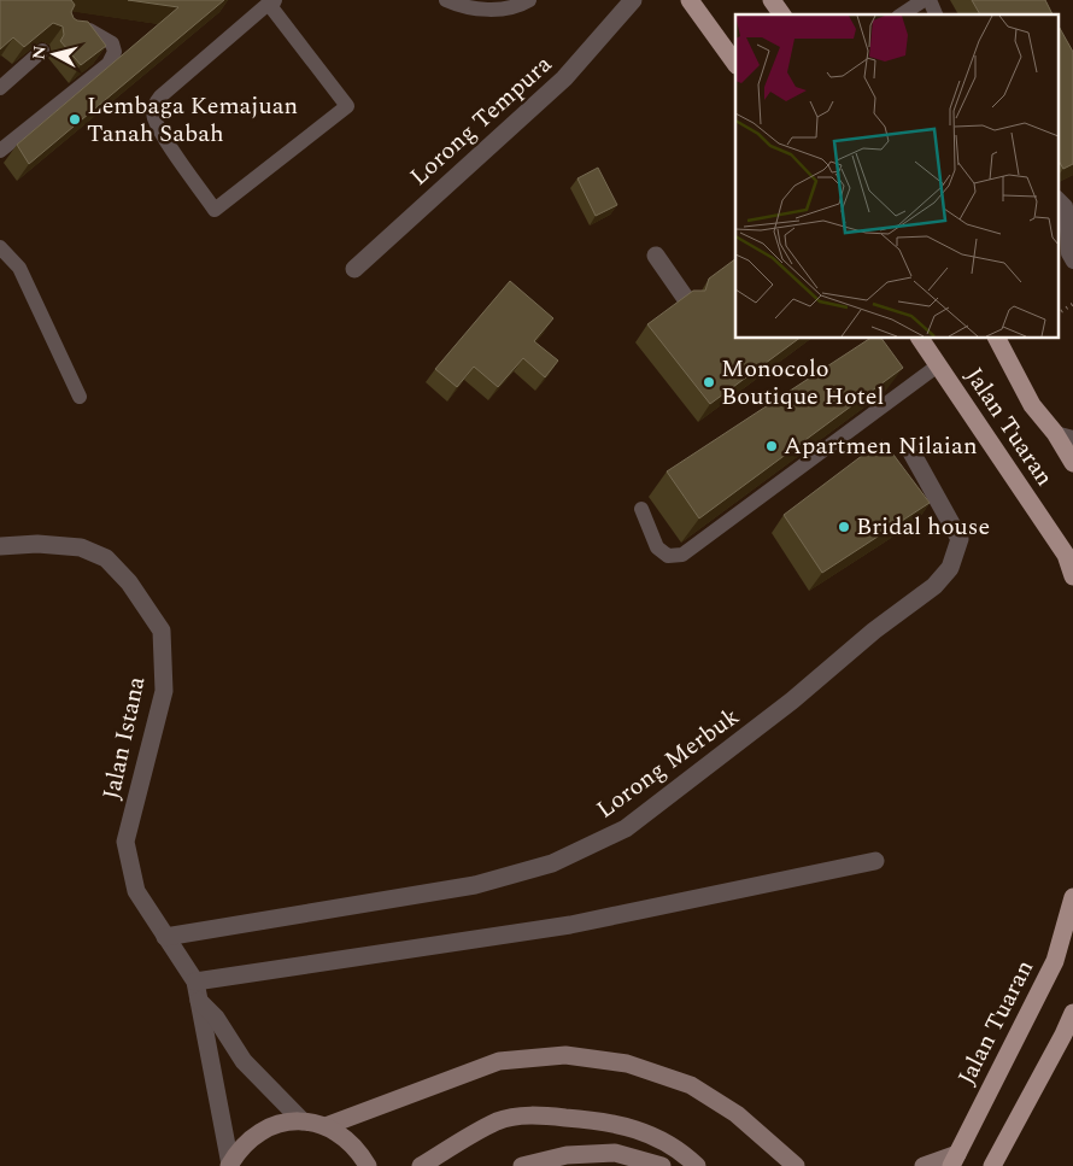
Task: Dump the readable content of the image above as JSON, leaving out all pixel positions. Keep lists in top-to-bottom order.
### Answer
{
  "streets": {
    "main road": ["Jalan Tuaran"],
    "street": ["Lorong Tempura", "Jalan Istana", "Lorong Merbuk"]
  },
  "crossings": [
    ["Jalan Istana", "Lorong Merbuk"]
  ],
  "places": [
    "Lembaga Kemajuan Tanah Sabah",
    "Monocolo Boutique Hotel",
    "Apartmen Nilaian",
    "Bridal house"
  ],
  "north": "left"
}
